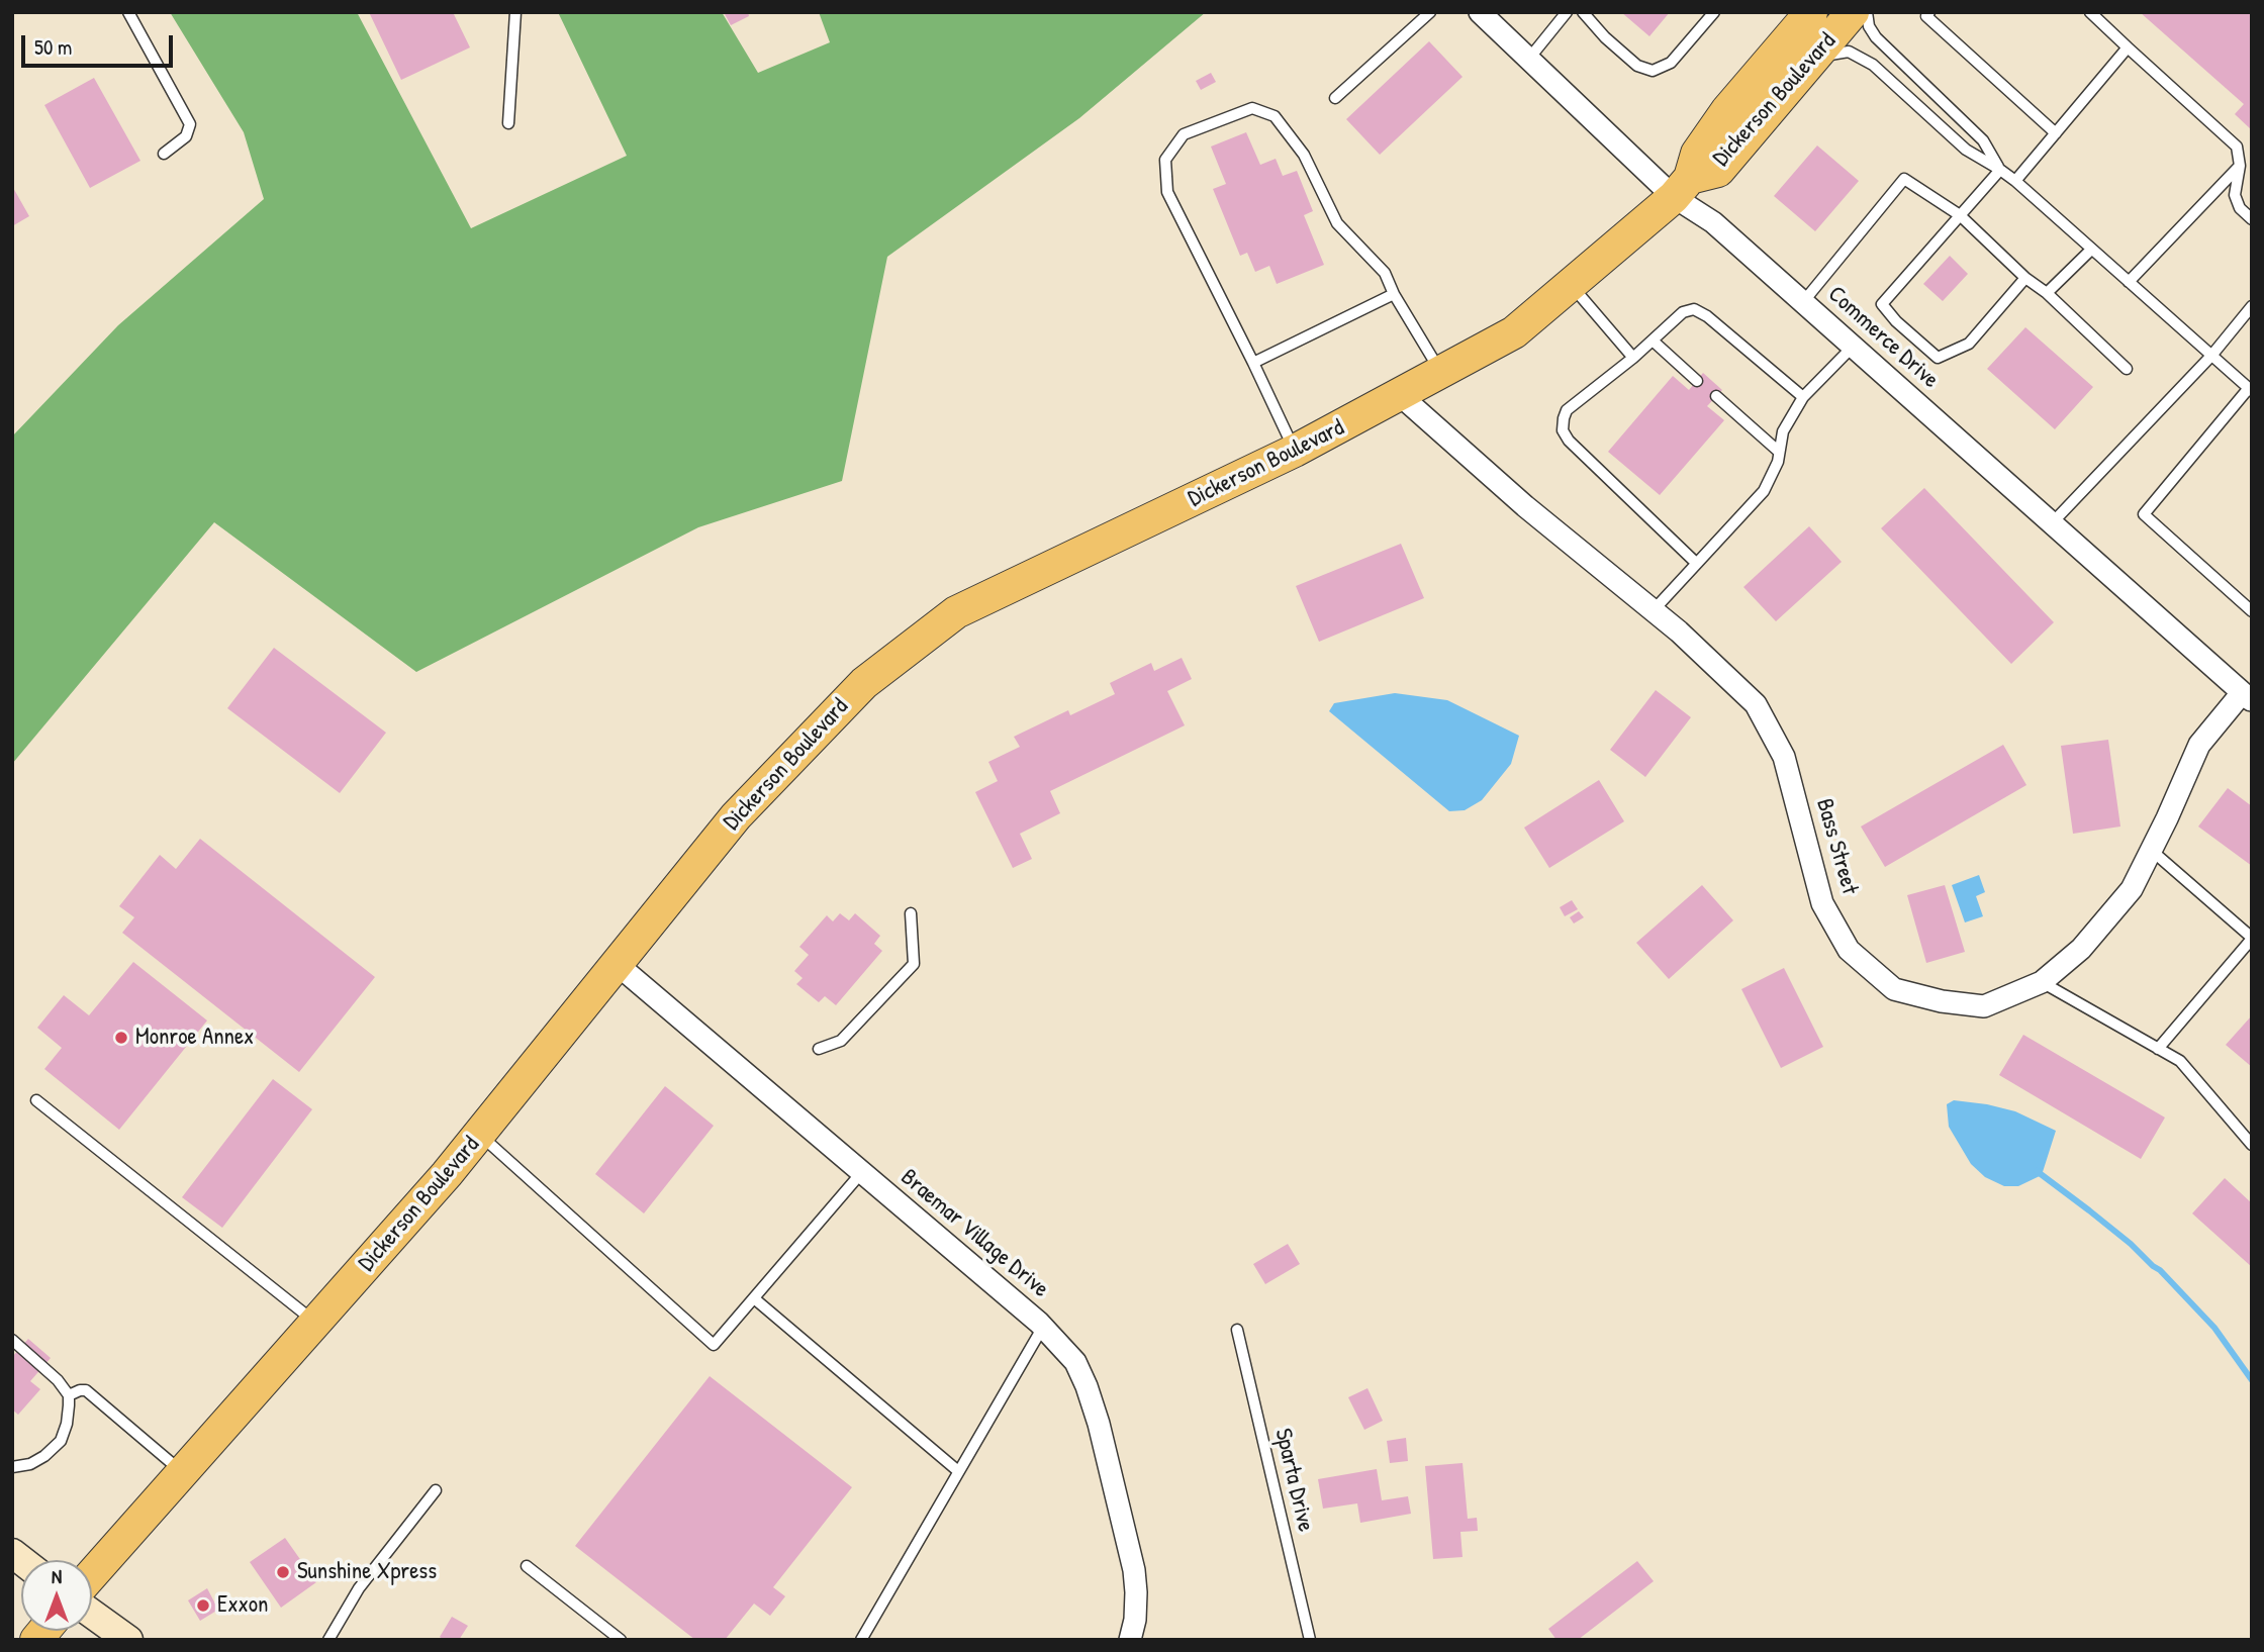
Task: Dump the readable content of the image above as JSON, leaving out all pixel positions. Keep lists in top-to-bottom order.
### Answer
{
  "streets": {
    "main road": ["Dickerson Boulevard"],
    "street": ["Commerce Drive", "Bass Street", "Braemar Village Drive"],
    "lane": ["Sparta Drive"]
  },
  "crossings": [
    ["Dickerson Boulevard", "Commerce Drive"],
    ["Dickerson Boulevard", "Bass Street"],
    ["Dickerson Boulevard", "Braemar Village Drive"],
    ["Commerce Drive", "Bass Street"]
  ],
  "places": ["Monroe Annex", "Sunshine Xpress", "Exxon"],
  "scale_bar": "50 m",
  "north": "top"
}
